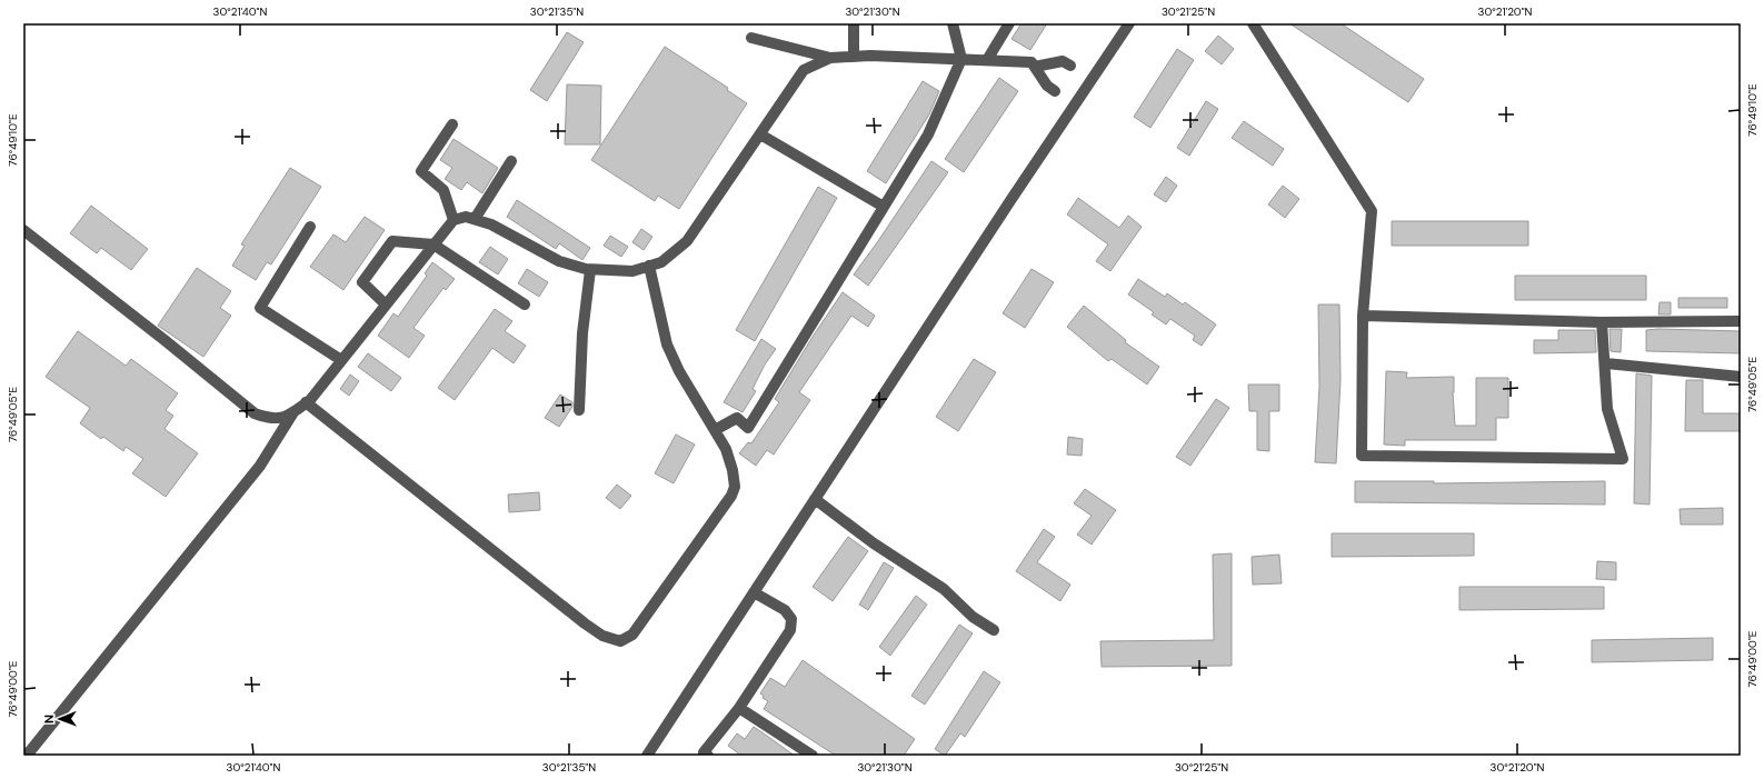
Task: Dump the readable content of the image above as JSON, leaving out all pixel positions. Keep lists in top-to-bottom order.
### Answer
{
  "north": "left",
  "coordinates": [
    "30°21'40\"N",
    "30°21'35\"N",
    "30°21'30\"N",
    "30°21'25\"N",
    "30°21'20\"N",
    "76°49'10\"E",
    "76°49'05\"E",
    "76°49'00\"E"
  ]
}
